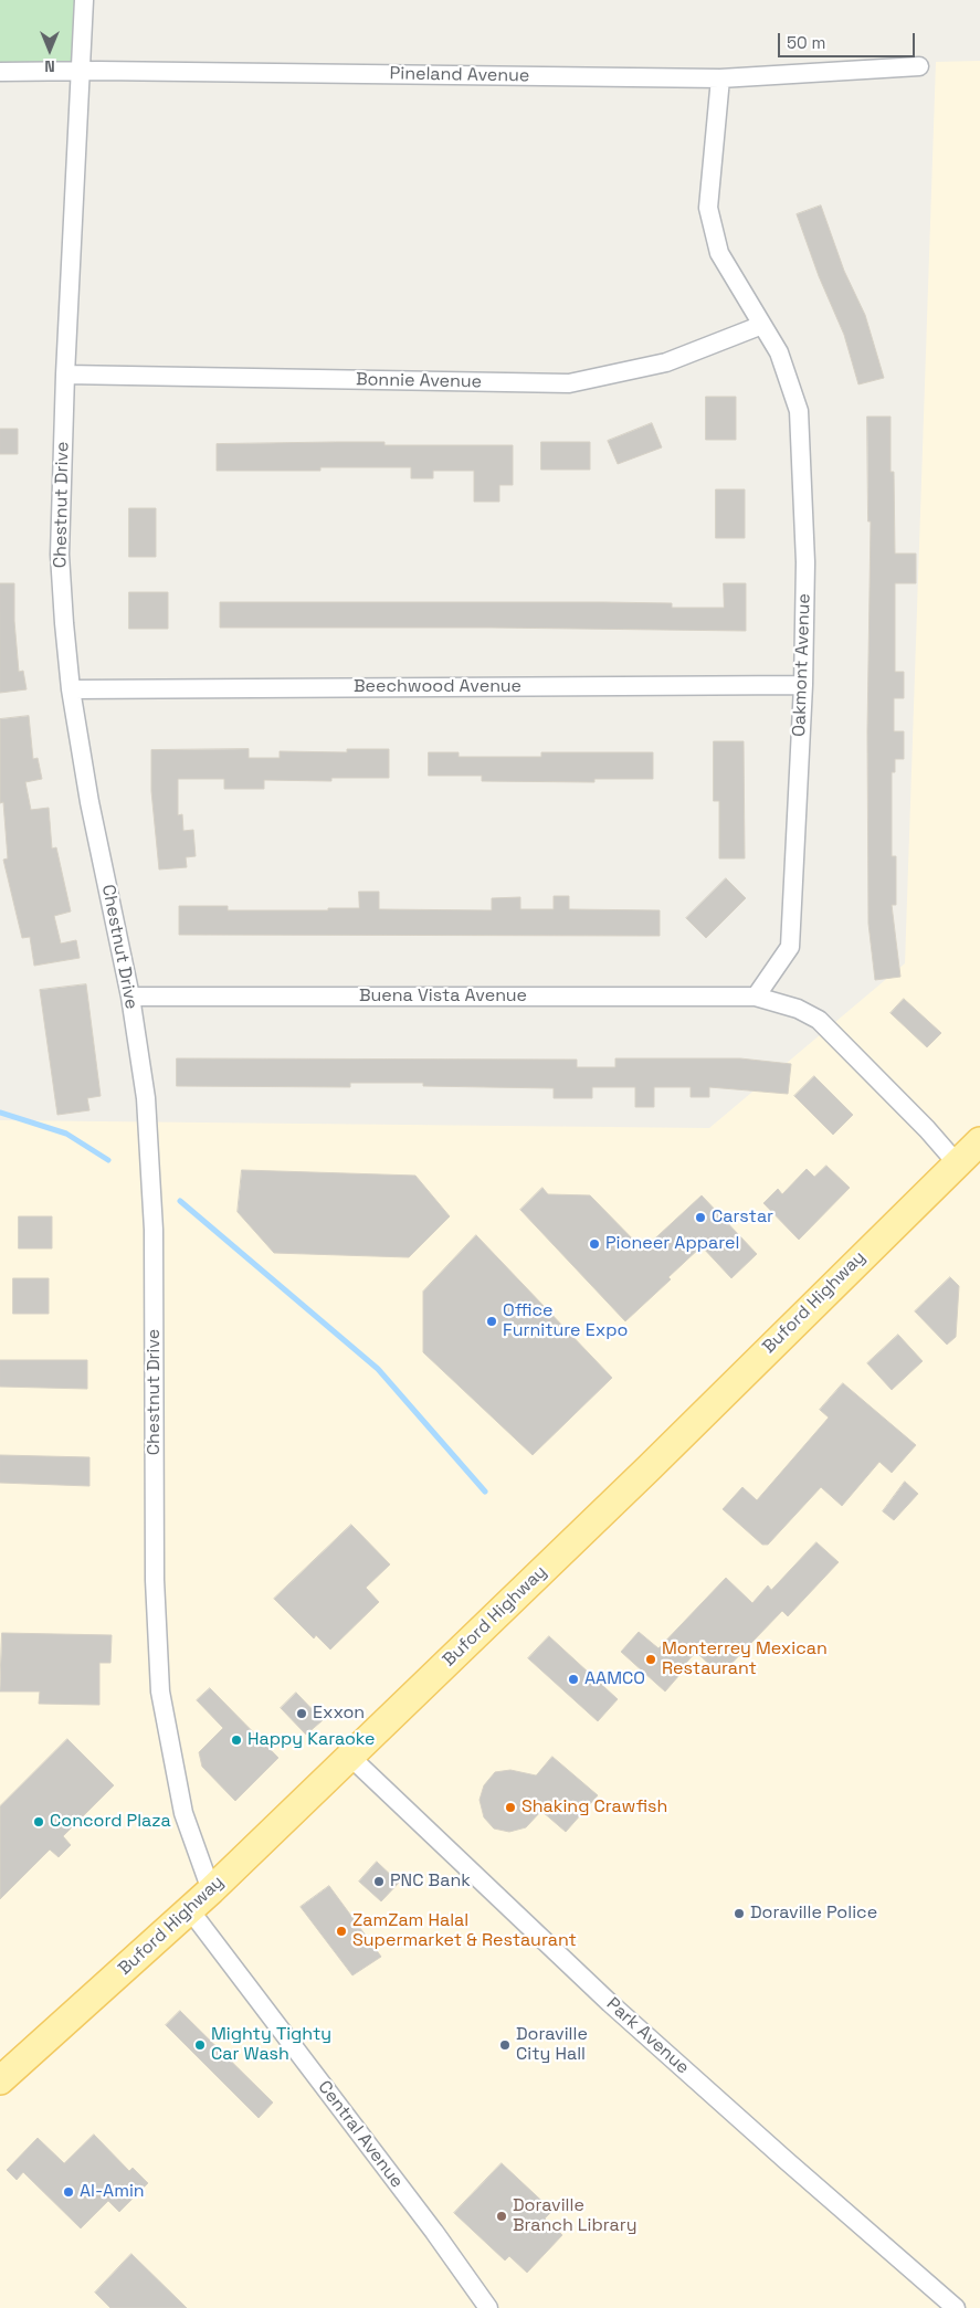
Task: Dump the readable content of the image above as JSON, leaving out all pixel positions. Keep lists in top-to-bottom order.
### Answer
{
  "streets": {
    "main road": ["Buford Highway"],
    "street": [
      "Pineland Avenue",
      "Bonnie Avenue",
      "Chestnut Drive",
      "Oakmont Avenue",
      "Beechwood Avenue",
      "Buena Vista Avenue",
      "Park Avenue",
      "Central Avenue"
    ]
  },
  "crossings": [
    ["Pineland Avenue", "Chestnut Drive"],
    ["Pineland Avenue", "Oakmont Avenue"],
    ["Bonnie Avenue", "Chestnut Drive"],
    ["Bonnie Avenue", "Oakmont Avenue"],
    ["Chestnut Drive", "Beechwood Avenue"],
    ["Chestnut Drive", "Buena Vista Avenue"],
    ["Chestnut Drive", "Buford Highway"],
    ["Oakmont Avenue", "Beechwood Avenue"],
    ["Oakmont Avenue", "Buena Vista Avenue"],
    ["Buford Highway", "Park Avenue"],
    ["Buford Highway", "Central Avenue"]
  ],
  "places": [
    "Carstar",
    "Pioneer Apparel",
    "Office Furniture Expo",
    "Monterrey Mexican Restaurant",
    "AAMCO",
    "Exxon",
    "Happy Karaoke",
    "Shaking Crawfish",
    "Concord Plaza",
    "PNC Bank",
    "Doraville Police",
    "ZamZam Halal Supermarket & Restaurant",
    "Mighty Tighty Car Wash",
    "Doraville City Hall",
    "Al-Amin",
    "Doraville Branch Library"
  ],
  "scale_bar": "50 m",
  "north": "bottom"
}
